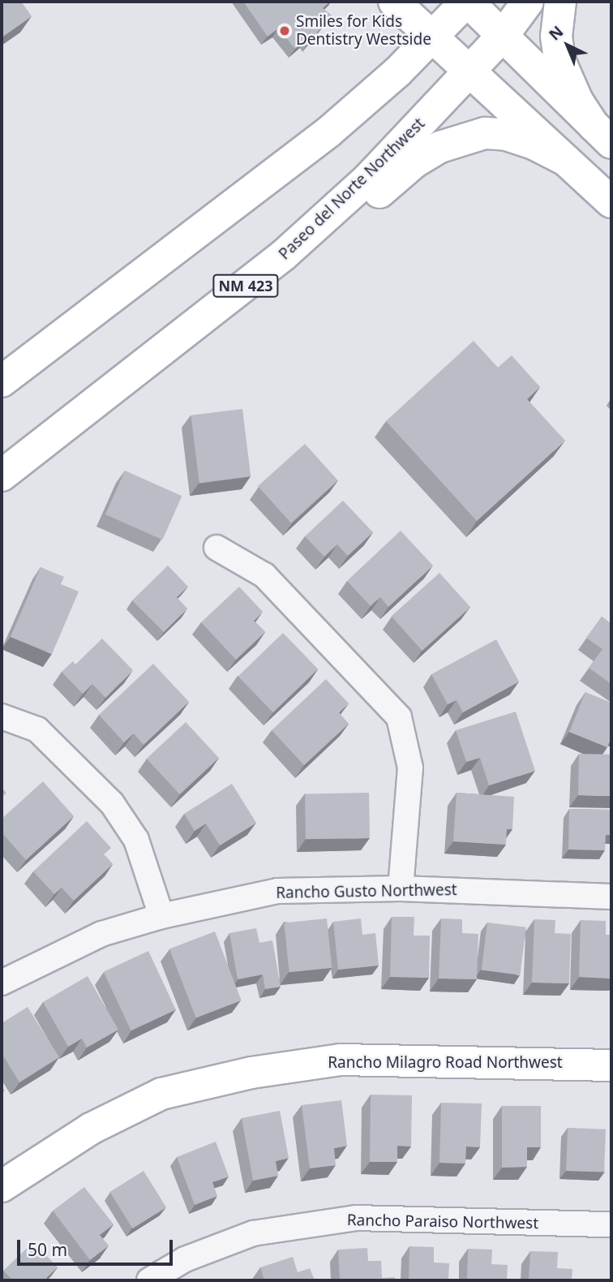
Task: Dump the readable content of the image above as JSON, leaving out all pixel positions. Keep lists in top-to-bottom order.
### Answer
{
  "streets": {
    "main road": ["Paseo del Norte Northwest", "NM 423", "Rancho Milagro Road Northwest"],
    "street": ["Rancho Gusto Northwest", "Rancho Paraiso Northwest"]
  },
  "crossings": [
    ["Paseo del Norte Northwest", "NM 423"]
  ],
  "places": ["Smiles for Kids Dentistry Westside"],
  "scale_bar": "50 m",
  "north": "top left"
}
